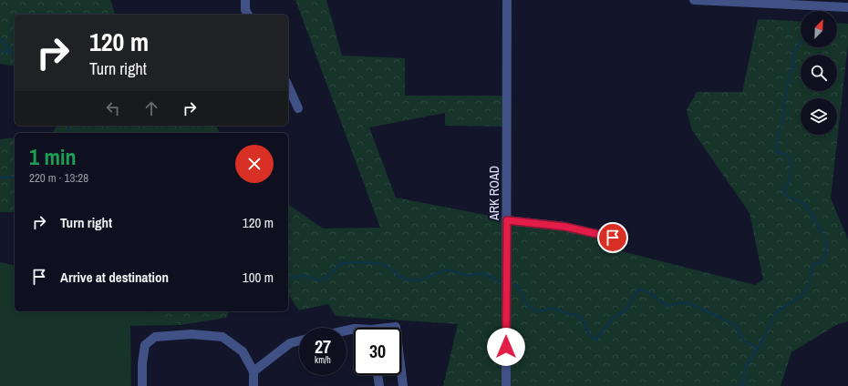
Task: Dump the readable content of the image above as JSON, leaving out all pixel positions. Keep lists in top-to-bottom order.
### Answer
{
  "streets": {
    "street": ["ARK ROAD"]
  },
  "north": "top right",
  "page": {
    "turn": ["120 m", "Turn right"],
    "heading": ["1 min", "220 m · 13:28"],
    "list": [
      {
        "name": "Turn right",
        "value": "120 m"
      },
      {
        "name": "Arrive at destination",
        "value": "100 m"
      }
    ],
    "speed": "27 km/h",
    "limit": "30"
  }
}
